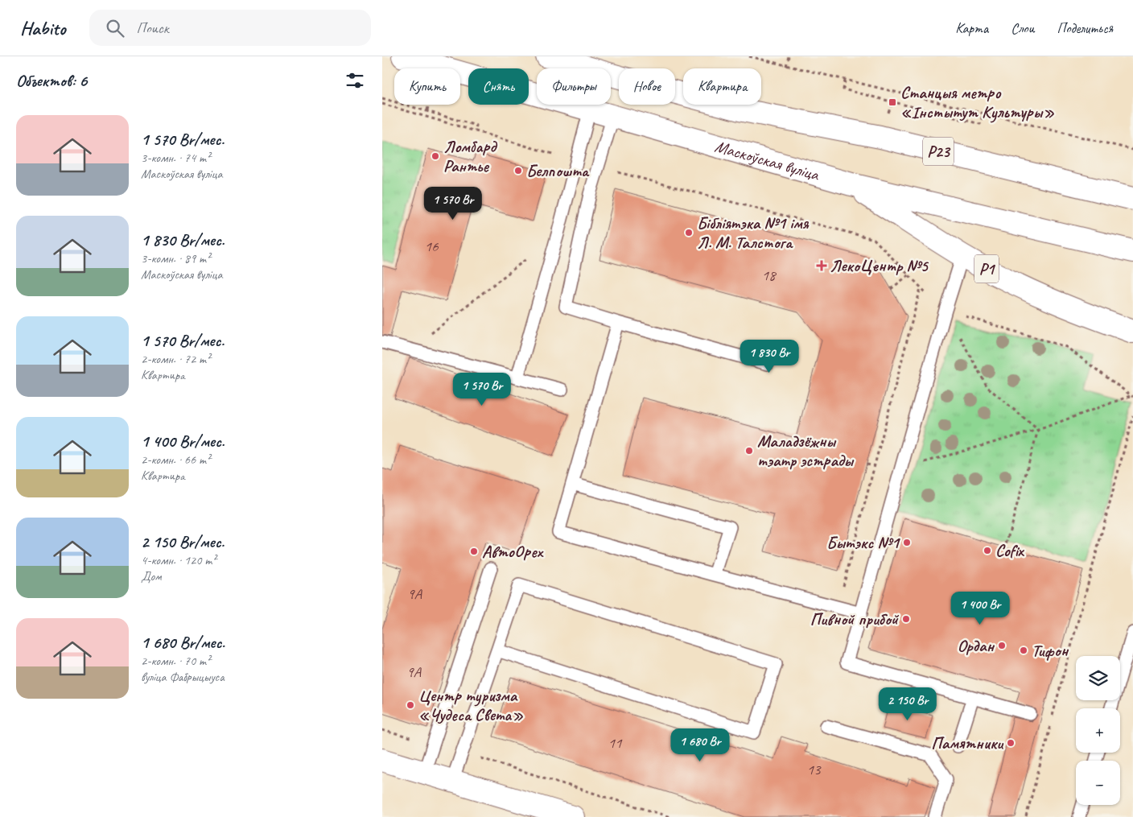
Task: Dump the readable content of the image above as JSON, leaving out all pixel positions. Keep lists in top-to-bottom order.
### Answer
{
  "streets": {
    "main road": ["Р23", "Маскоўская вуліца", "Р1"]
  },
  "crossings": [
    ["Маскоўская вуліца", "Р1"]
  ],
  "places": {
    "transit": ["Станцыя метро «Інстытут Культуры»"],
    "other": [
      "Ломбард Рантье",
      "Белпошта",
      "Бібліятэка №1 імя Л. М. Талстога",
      "Маладзёжны тэатр эстрады",
      "Бытэкс №1",
      "Cofix",
      "АвтоОрех",
      "Пивной прибой",
      "Ордан",
      "Тифон",
      "Центр туризма «Чудеса Света»",
      "Памятники"
    ],
    "health": ["ЛекоЦентр №5"]
  },
  "house_numbers": [
    "16",
    "18",
    "9А",
    "9А",
    "11",
    "13"
  ],
  "page": {
    "header": "Habito",
    "search": "Поиск",
    "nav": ["Карта", "Слои", "Поделиться"],
    "heading": "Объектов: 6",
    "chip": [
      "Купить",
      "Снять",
      "Фильтры",
      "Новое",
      "Квартира"
    ],
    "list": [
      {
        "name": "1 570 Br/мес.",
        "note": "3-комн. · 74 m² · Маскоўская вуліца"
      },
      {
        "name": "1 830 Br/мес.",
        "note": "3-комн. · 89 m² · Маскоўская вуліца"
      },
      {
        "name": "1 570 Br/мес.",
        "note": "2-комн. · 72 m² · Квартира"
      },
      {
        "name": "1 400 Br/мес.",
        "note": "2-комн. · 66 m² · Квартира"
      },
      {
        "name": "2 150 Br/мес.",
        "note": "4-комн. · 120 m² · Дом"
      },
      {
        "name": "1 680 Br/мес.",
        "note": "2-комн. · 70 m² · вуліца Фабрыцыуса"
      }
    ],
    "price": [
      "1 570 Br",
      "1 830 Br",
      "1 570 Br",
      "1 400 Br",
      "2 150 Br",
      "1 680 Br"
    ],
    "map_buttons": ["+", "−"]
  }
}
